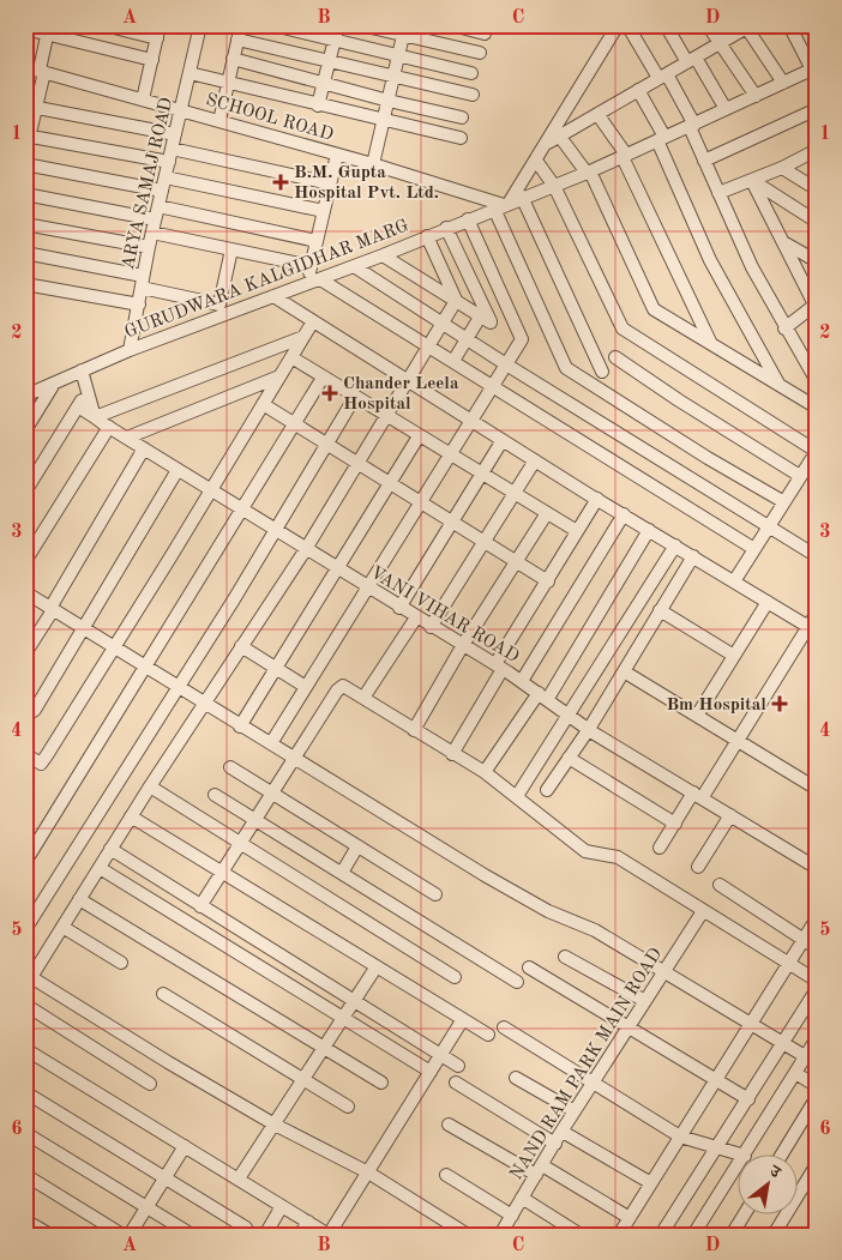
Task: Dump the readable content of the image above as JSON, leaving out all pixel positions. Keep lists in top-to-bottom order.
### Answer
{
  "streets": {
    "street": [
      "SCHOOL ROAD",
      "ARYA SAMAJ ROAD",
      "GURUDWARA KALGIDHAR MARG",
      "VANI VIHAR ROAD",
      "NAND RAM PARK MAIN ROAD"
    ]
  },
  "crossings": [
    ["SCHOOL ROAD", "ARYA SAMAJ ROAD"],
    ["SCHOOL ROAD", "GURUDWARA KALGIDHAR MARG"],
    ["ARYA SAMAJ ROAD", "GURUDWARA KALGIDHAR MARG"]
  ],
  "places": {
    "health": ["B.M. Gupta Hospital Pvt. Ltd.", "Chander Leela Hospital", "Bm Hospital"]
  },
  "north": "top right",
  "grid": {
    "columns": [
      "A",
      "B",
      "C",
      "D"
    ],
    "rows": [
      "1",
      "2",
      "3",
      "4",
      "5",
      "6"
    ]
  }
}
